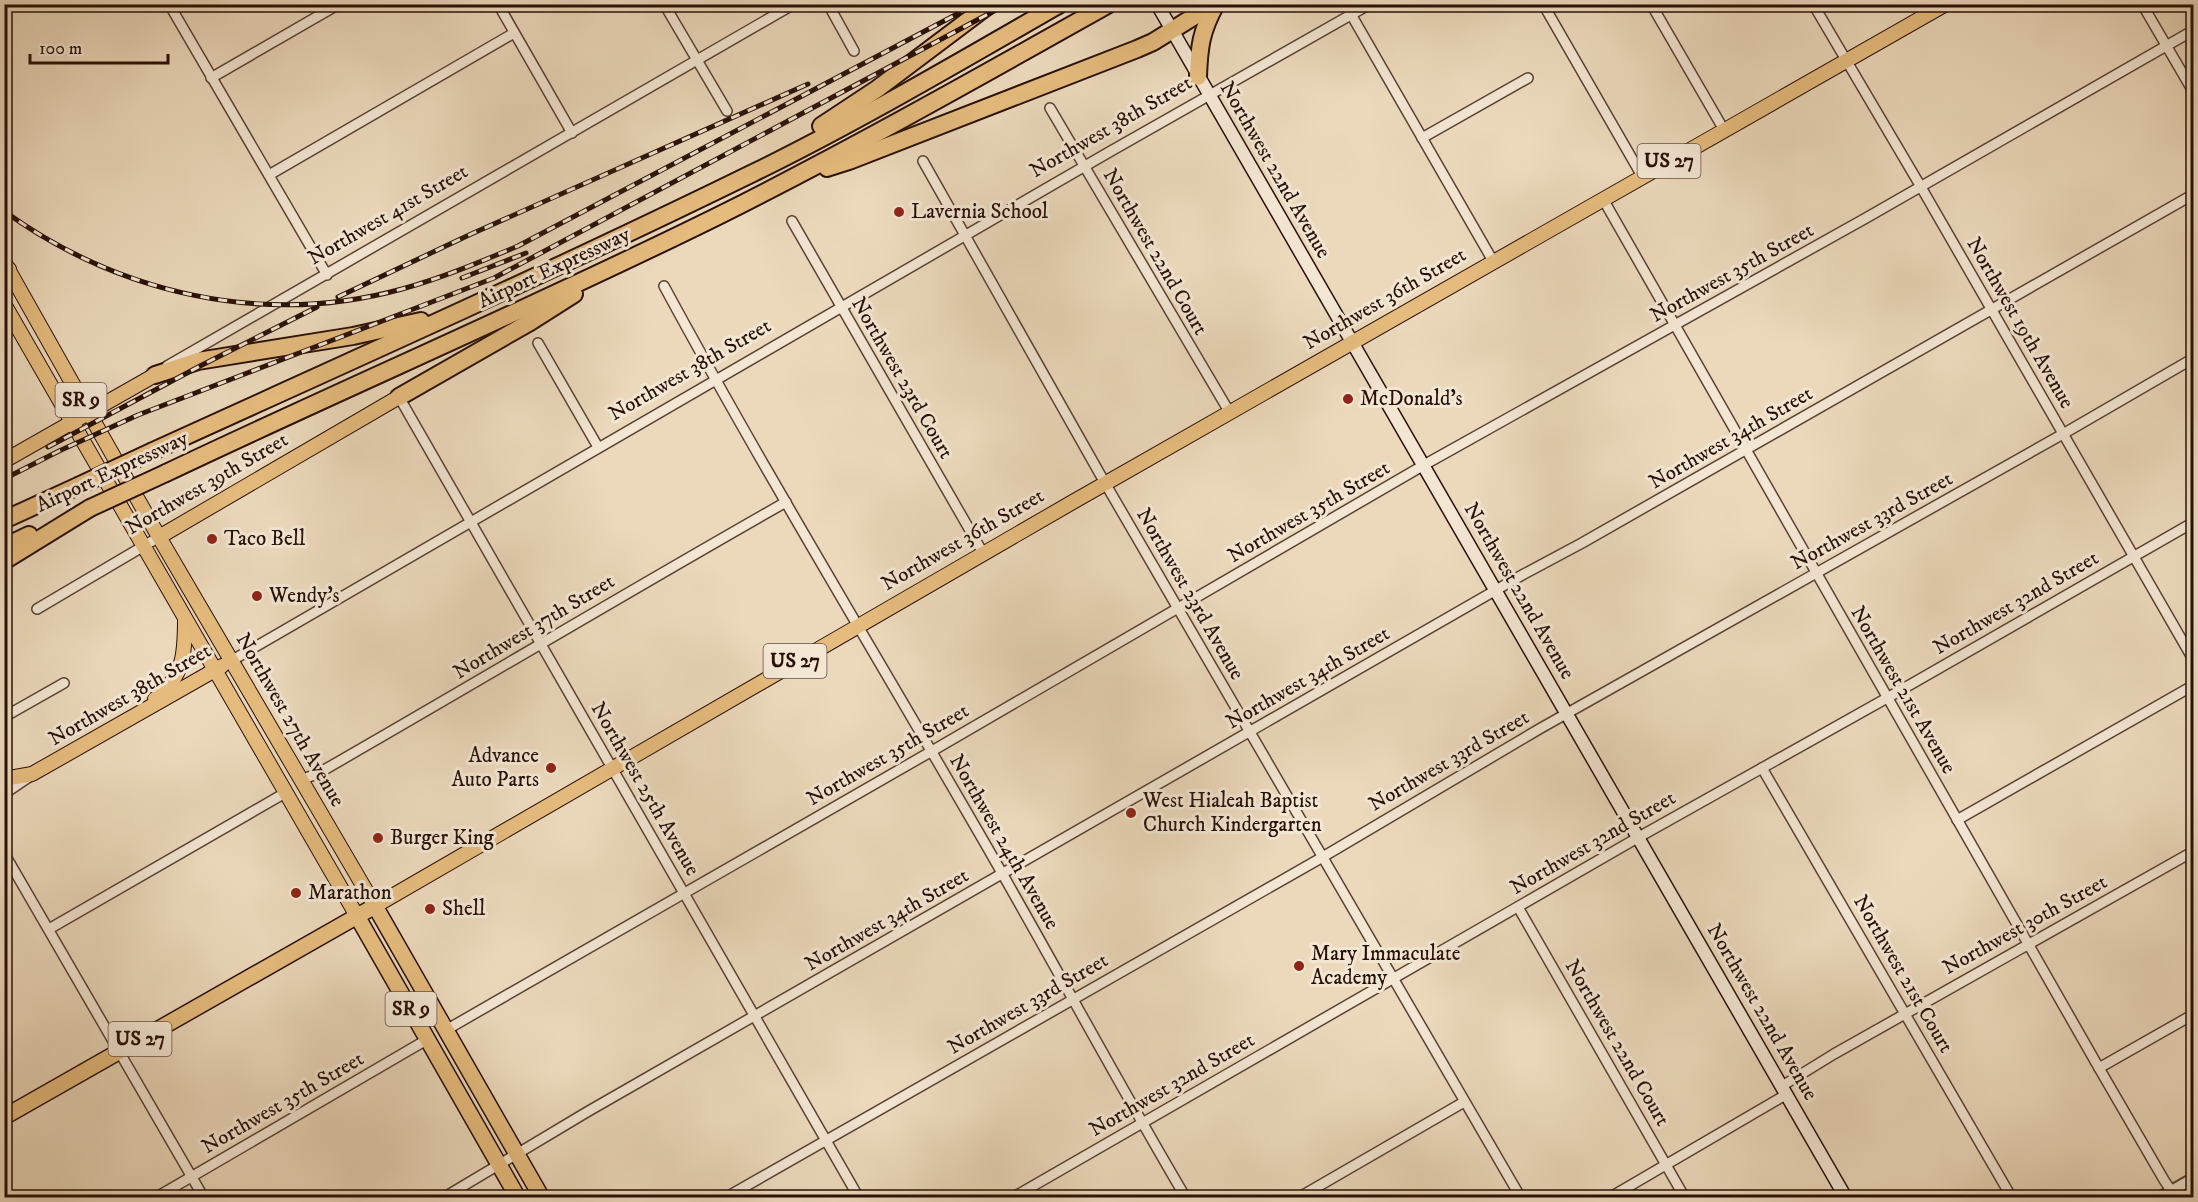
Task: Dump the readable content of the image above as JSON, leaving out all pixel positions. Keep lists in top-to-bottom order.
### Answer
{
  "streets": {
    "highway": [
      "US 27",
      "Airport Expressway",
      "Northwest 36th Street",
      "SR 9",
      "Northwest 27th Avenue"
    ],
    "main road": [
      "Northwest 38th Street",
      "Northwest 22nd Avenue",
      "Northwest 41st Street",
      "Northwest 39th Street"
    ],
    "street": [
      "Northwest 22nd Court",
      "Northwest 35th Street",
      "Northwest 19th Avenue",
      "Northwest 23rd Court",
      "Northwest 34th Street",
      "Northwest 33rd Street",
      "Northwest 23rd Avenue",
      "Northwest 32nd Street",
      "Northwest 37th Street",
      "Northwest 21st Avenue",
      "Northwest 25th Avenue",
      "Northwest 24th Avenue",
      "Northwest 30th Street",
      "Northwest 21st Court"
    ]
  },
  "crossings": [
    ["Northwest 38th Street", "Northwest 22nd Avenue"],
    ["Northwest 38th Street", "Northwest 22nd Court"],
    ["Northwest 38th Street", "Northwest 23rd Court"],
    ["Northwest 38th Street", "Northwest 23rd Avenue"],
    ["Northwest 38th Street", "Northwest 27th Avenue"],
    ["Northwest 38th Street", "Northwest 25th Avenue"],
    ["Northwest 38th Street", "Northwest 24th Avenue"],
    ["Northwest 22nd Avenue", "Northwest 35th Street"],
    ["Northwest 22nd Avenue", "Northwest 36th Street"],
    ["Northwest 22nd Avenue", "Northwest 34th Street"],
    ["Northwest 22nd Avenue", "Northwest 33rd Street"],
    ["Northwest 22nd Avenue", "Northwest 32nd Street"],
    ["Northwest 22nd Avenue", "Northwest 30th Street"],
    ["Northwest 41st Street", "Northwest 27th Avenue"],
    ["Northwest 22nd Court", "Northwest 36th Street"],
    ["Northwest 22nd Court", "Northwest 32nd Street"],
    ["Northwest 22nd Court", "Northwest 30th Street"],
    ["Northwest 35th Street", "Northwest 19th Avenue"],
    ["Northwest 35th Street", "Northwest 23rd Avenue"],
    ["Northwest 35th Street", "Northwest 21st Avenue"],
    ["Northwest 35th Street", "Northwest 27th Avenue"],
    ["Northwest 35th Street", "Northwest 25th Avenue"],
    ["Northwest 35th Street", "Northwest 24th Avenue"],
    ["Northwest 36th Street", "Northwest 19th Avenue"],
    ["Northwest 36th Street", "Northwest 23rd Court"],
    ["Northwest 36th Street", "Northwest 23rd Avenue"],
    ["Northwest 36th Street", "Northwest 21st Avenue"],
    ["Northwest 36th Street", "Northwest 27th Avenue"],
    ["Northwest 36th Street", "Northwest 25th Avenue"],
    ["Northwest 36th Street", "Northwest 24th Avenue"],
    ["Northwest 19th Avenue", "Northwest 34th Street"],
    ["Northwest 19th Avenue", "Northwest 33rd Street"],
    ["Northwest 19th Avenue", "Northwest 32nd Street"],
    ["Northwest 34th Street", "Northwest 23rd Avenue"],
    ["Northwest 34th Street", "Northwest 21st Avenue"],
    ["Northwest 34th Street", "Northwest 27th Avenue"],
    ["Northwest 34th Street", "Northwest 25th Avenue"],
    ["Northwest 34th Street", "Northwest 24th Avenue"],
    ["Northwest 39th Street", "Northwest 27th Avenue"],
    ["Northwest 39th Street", "Northwest 25th Avenue"],
    ["Northwest 33rd Street", "Northwest 23rd Avenue"],
    ["Northwest 33rd Street", "Northwest 21st Avenue"],
    ["Northwest 33rd Street", "Northwest 25th Avenue"],
    ["Northwest 33rd Street", "Northwest 24th Avenue"],
    ["Northwest 23rd Avenue", "Northwest 32nd Street"],
    ["Northwest 32nd Street", "Northwest 21st Avenue"],
    ["Northwest 32nd Street", "Northwest 24th Avenue"],
    ["Northwest 32nd Street", "Northwest 21st Court"],
    ["Northwest 37th Street", "Northwest 27th Avenue"],
    ["Northwest 37th Street", "Northwest 25th Avenue"],
    ["Northwest 37th Street", "Northwest 24th Avenue"],
    ["Northwest 21st Avenue", "Northwest 30th Street"],
    ["Northwest 30th Street", "Northwest 21st Court"]
  ],
  "places": [
    "Lavernia School",
    "McDonald's",
    "Taco Bell",
    "Wendy's",
    "Advance Auto Parts",
    "West Hialeah Baptist Church Kindergarten",
    "Burger King",
    "Marathon",
    "Shell",
    "Mary Immaculate Academy"
  ],
  "scale_bar": "100 m"
}
